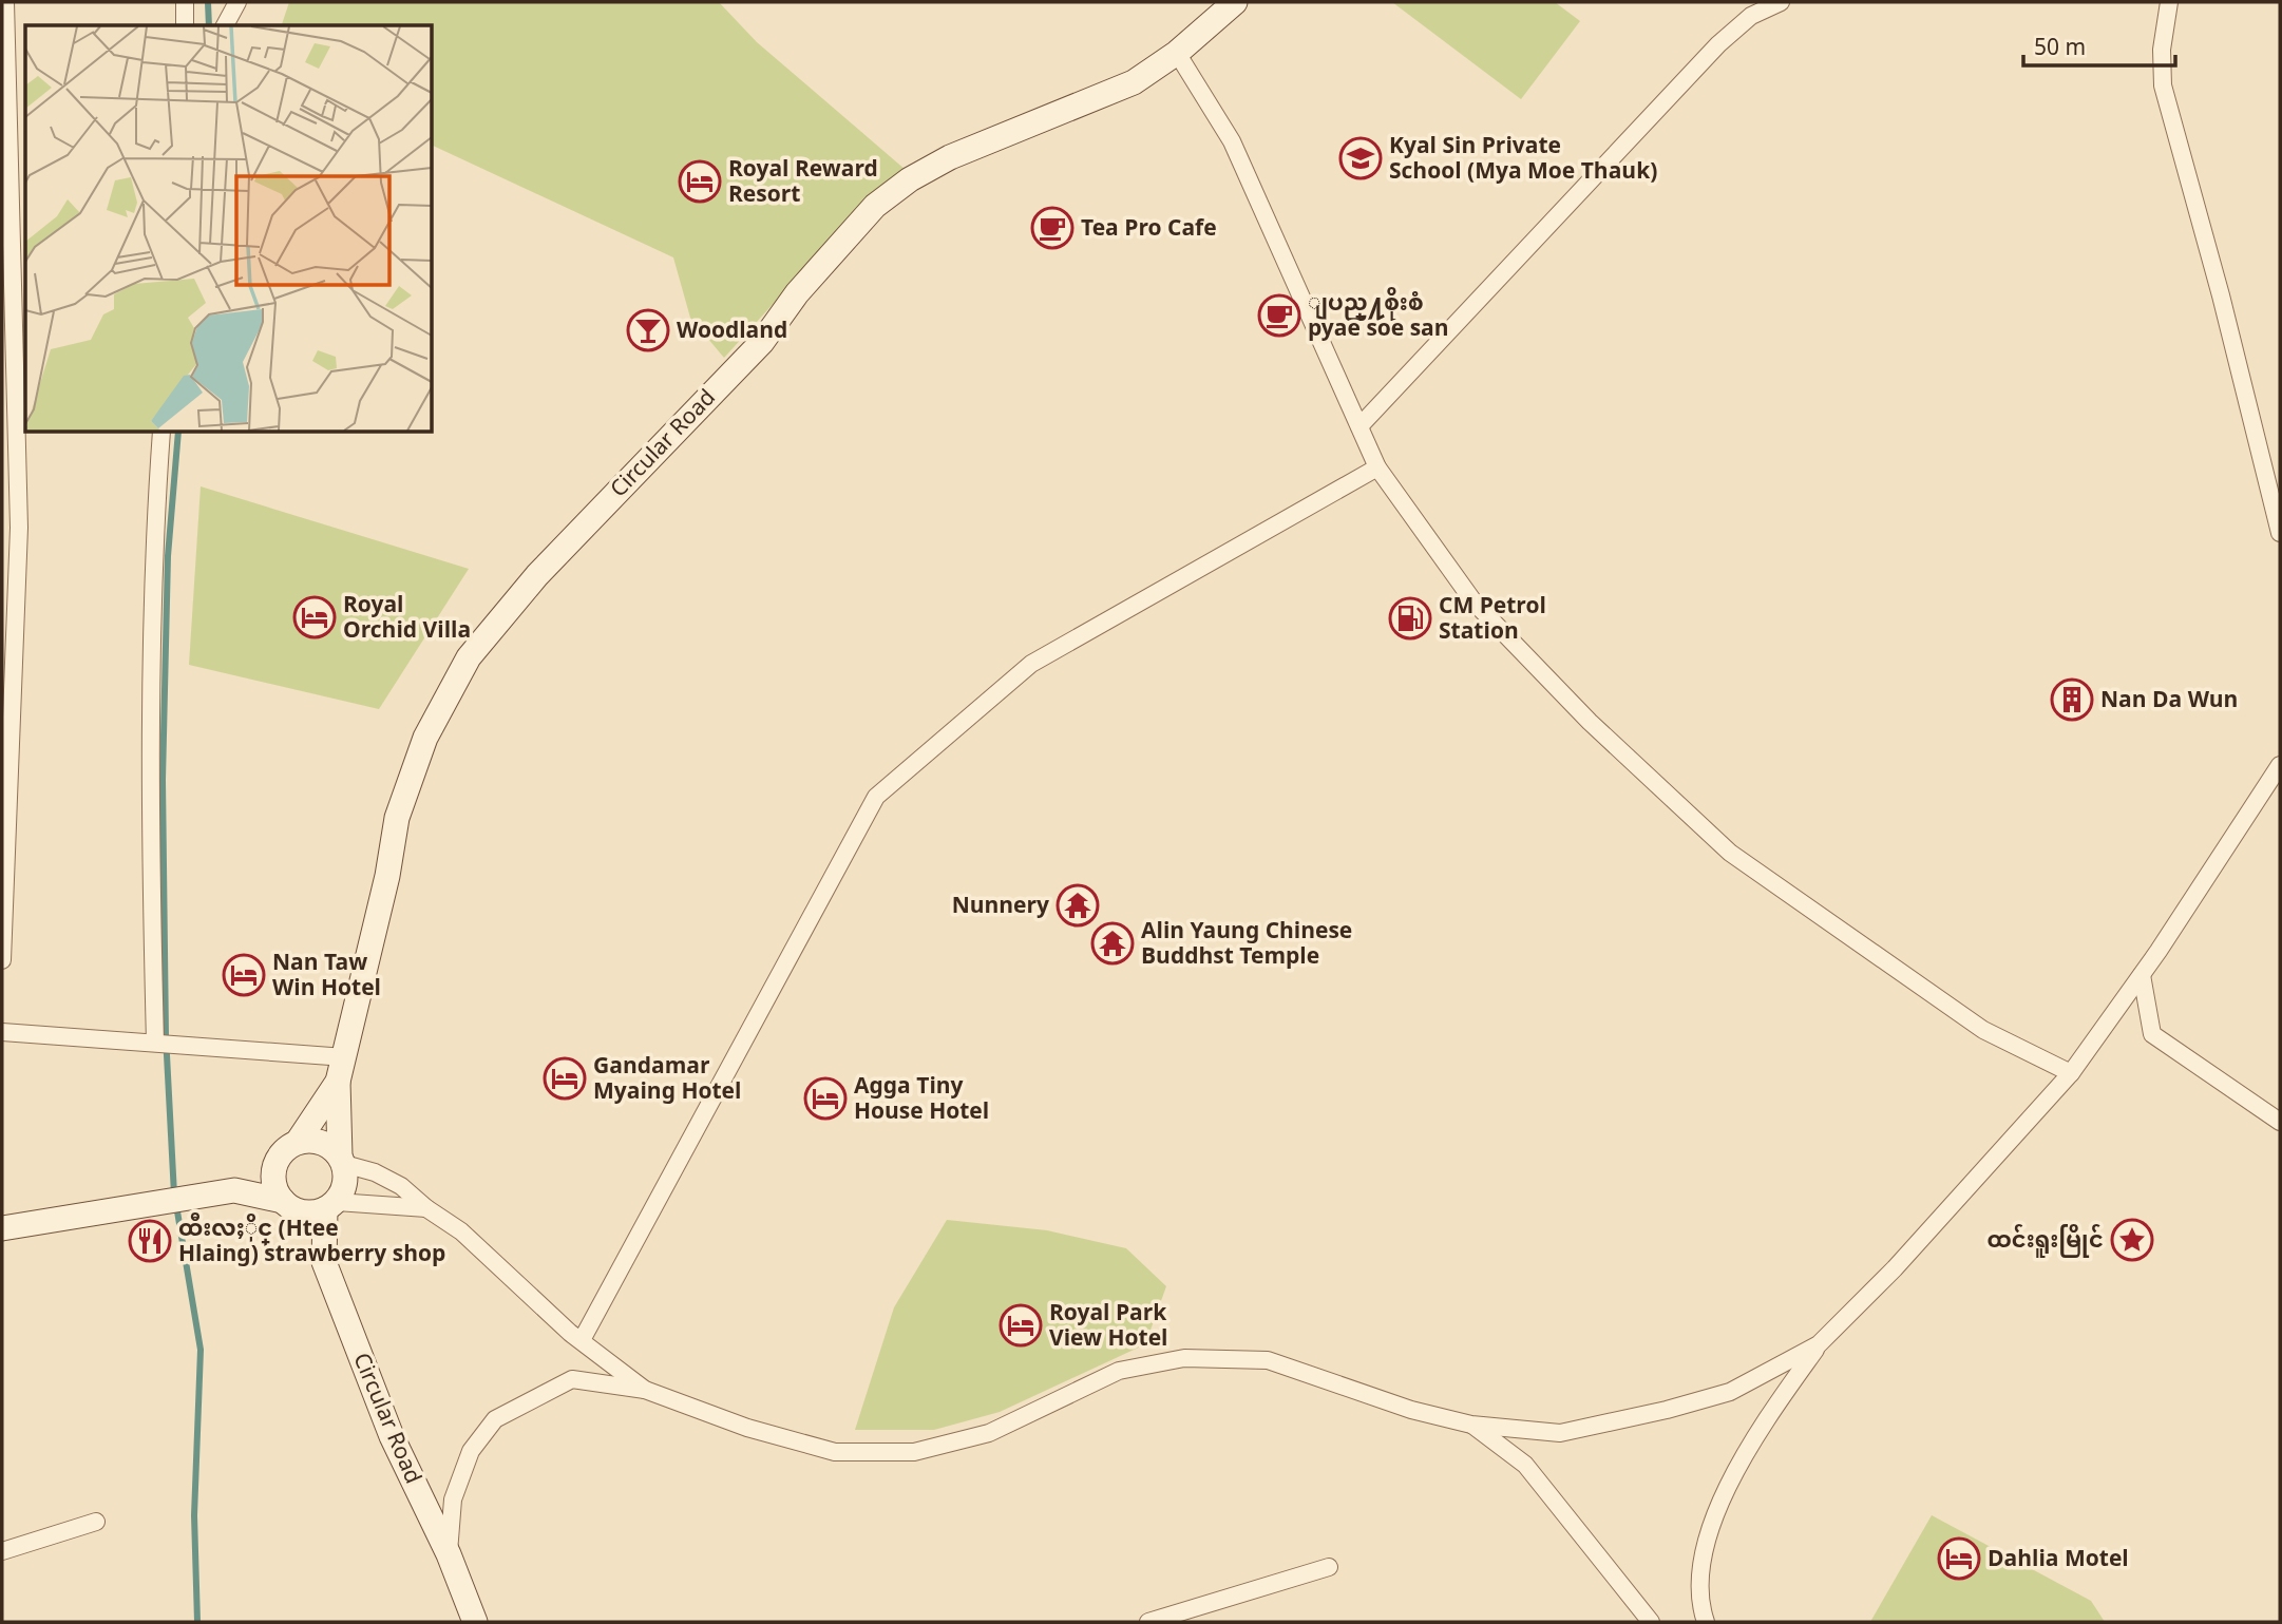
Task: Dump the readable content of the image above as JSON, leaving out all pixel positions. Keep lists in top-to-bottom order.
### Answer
{
  "streets": {
    "street": ["Circular Road"]
  },
  "places": {
    "school or university": ["Kyal Sin Private School (Mya Moe Thauk)"],
    "hotel": [
      "Royal Reward Resort",
      "Royal Orchid Villa",
      "Nan Taw Win Hotel",
      "Gandamar Myaing Hotel",
      "Agga Tiny House Hotel",
      "Royal Park View Hotel",
      "Dahlia Motel"
    ],
    "cafe": ["Tea Pro Cafe", "ျပည္႔စိုးစံ pyae soe san"],
    "bar": ["Woodland"],
    "fuel station": ["CM Petrol Station"],
    "building": ["Nan Da Wun"],
    "temple": ["Nunnery", "Alin Yaung Chinese Buddhst Temple"],
    "place": ["ထင်းရူးမြိုင်"],
    "restaurant": ["ထီးလႈိုင္ (Htee Hlaing) strawberry shop"]
  },
  "scale_bar": "50 m"
}
